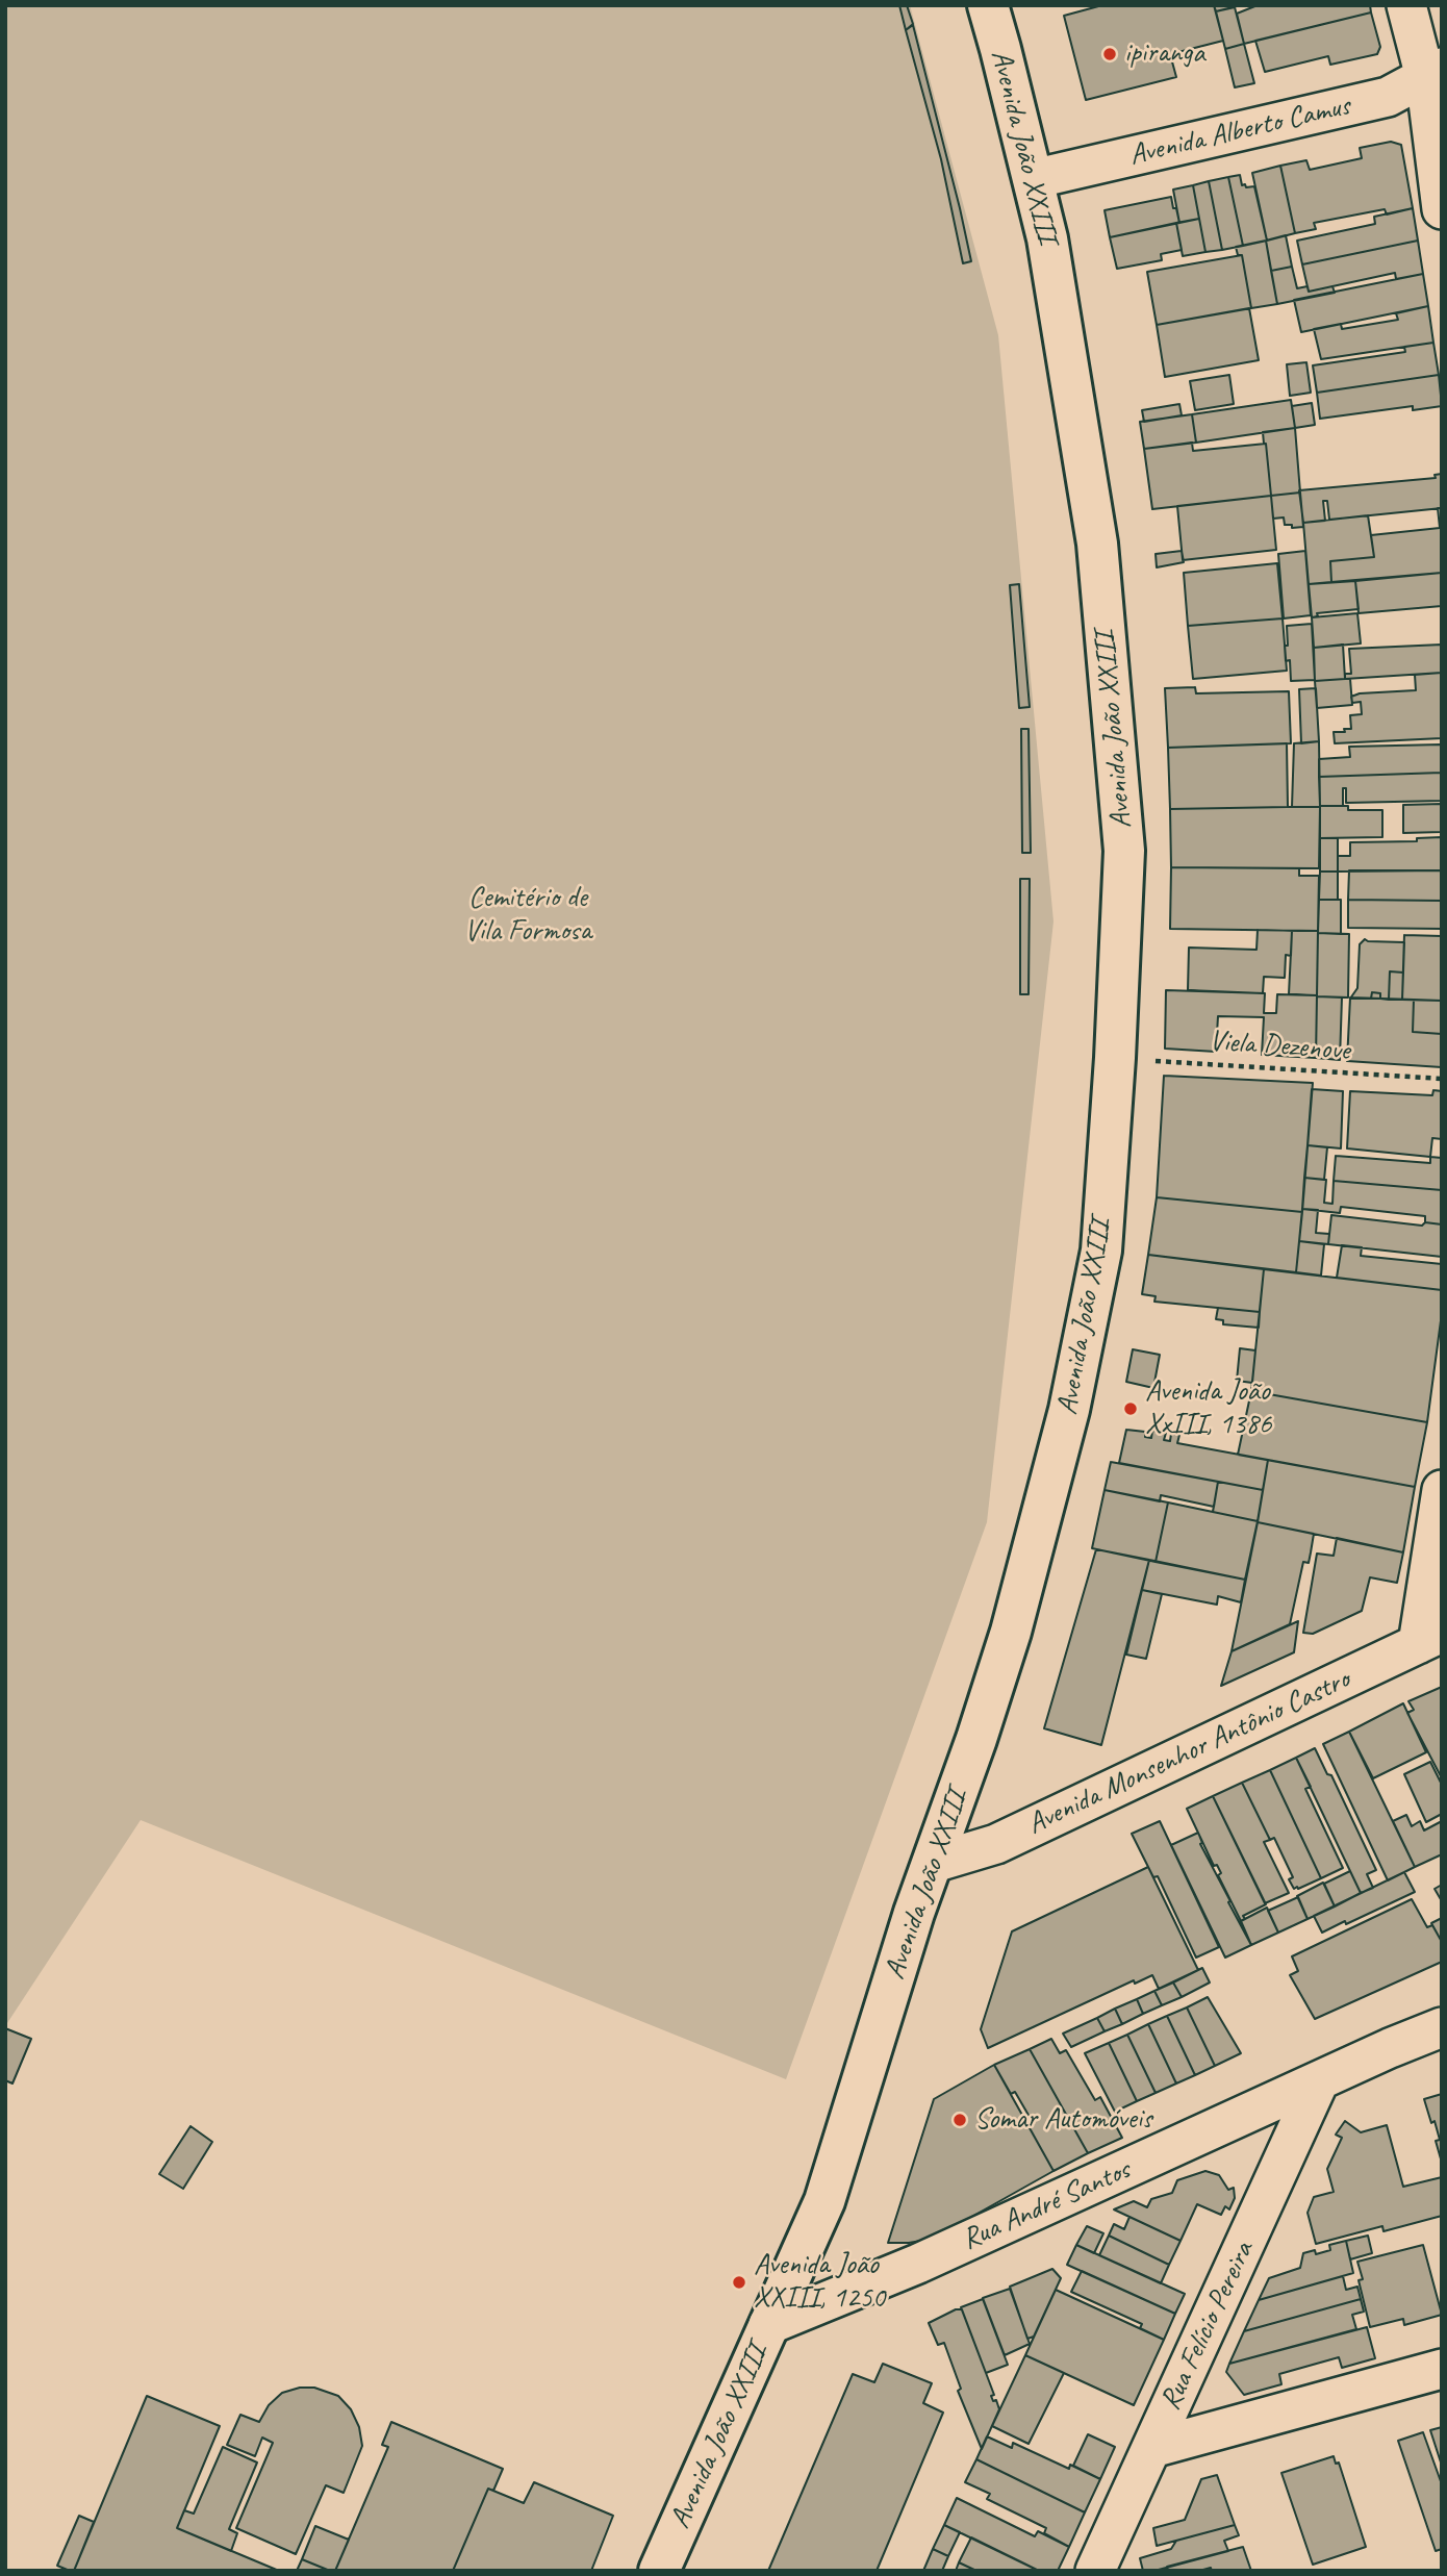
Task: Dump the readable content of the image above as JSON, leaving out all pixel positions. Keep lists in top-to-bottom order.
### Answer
{
  "streets": {
    "main road": ["Avenida João XXIII"],
    "street": [
      "Avenida Alberto Camus",
      "Avenida Monsenhor Antônio Castro",
      "Rua André Santos",
      "Rua Felício Pereira"
    ],
    "path": ["Viela Dezenove"]
  },
  "crossings": [
    ["Avenida Alberto Camus", "Avenida João XXIII"],
    ["Avenida João XXIII", "Viela Dezenove"],
    ["Avenida João XXIII", "Avenida Monsenhor Antônio Castro"],
    ["Avenida João XXIII", "Rua André Santos"],
    ["Rua André Santos", "Rua Felício Pereira"]
  ],
  "parks": ["Cemitério de Vila Formosa"],
  "places": [
    "ipiranga",
    "Avenida João XxIII, 1386",
    "Somar Automóveis",
    "Avenida João XXIII, 1250"
  ]
}
